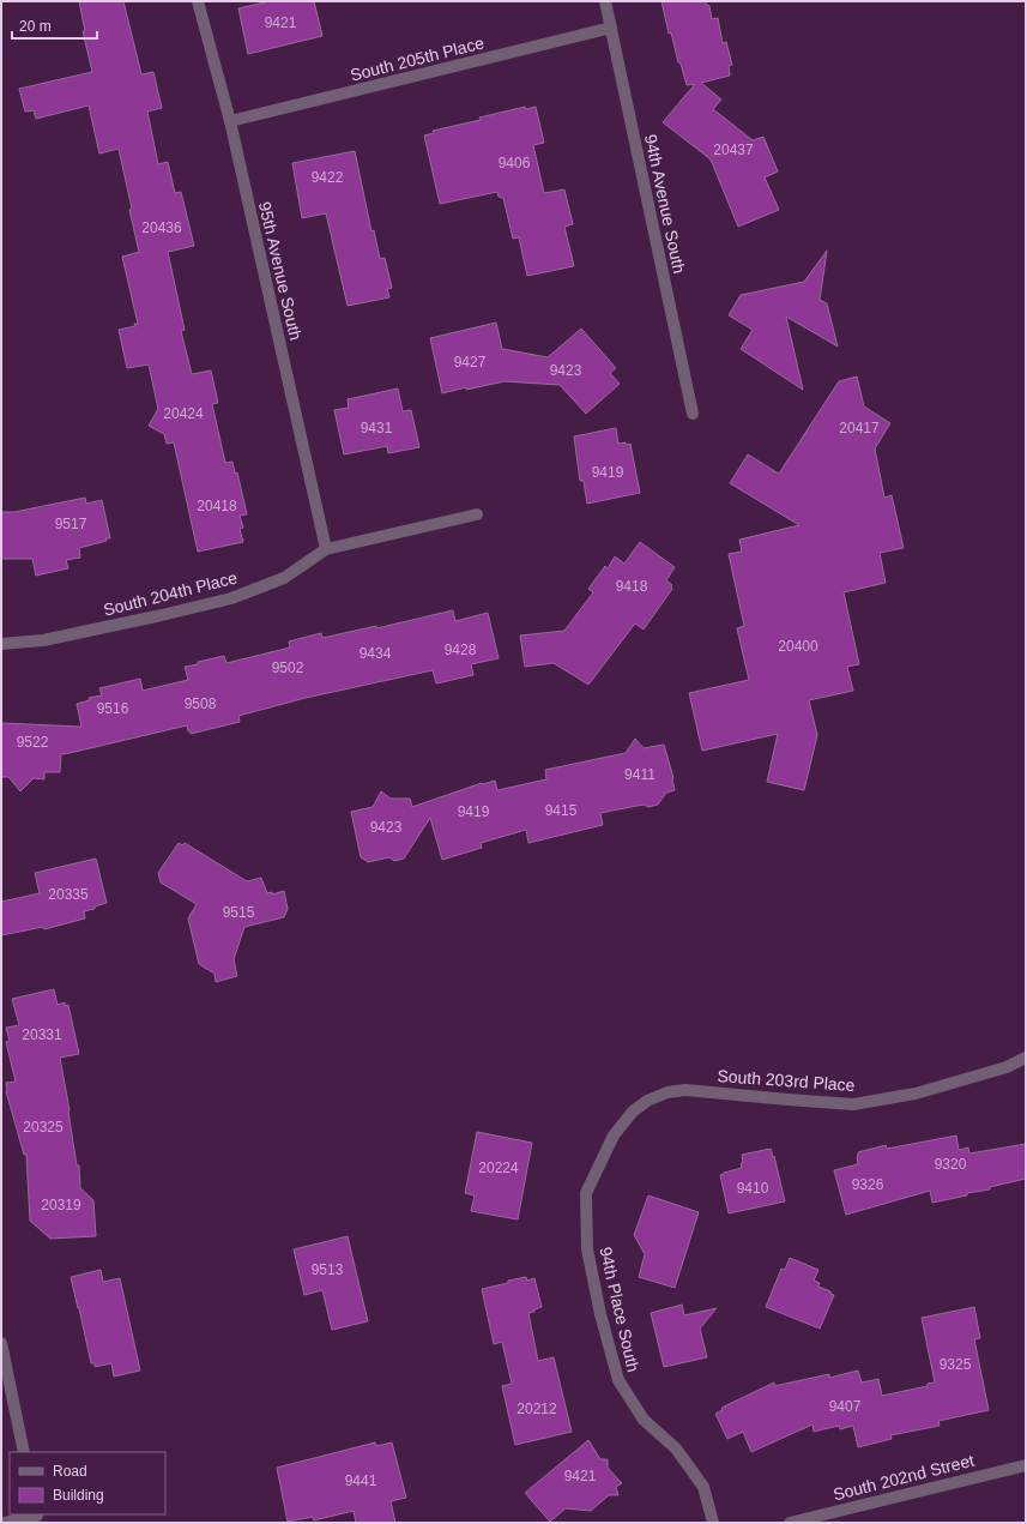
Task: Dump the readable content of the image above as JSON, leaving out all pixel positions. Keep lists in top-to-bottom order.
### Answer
{
  "streets": {
    "street": [
      "South 205th Place",
      "94th Avenue South",
      "95th Avenue South",
      "South 204th Place",
      "South 203rd Place",
      "94th Place South",
      "South 202nd Street"
    ]
  },
  "crossings": [
    ["South 205th Place", "94th Avenue South"],
    ["South 205th Place", "95th Avenue South"],
    ["95th Avenue South", "South 204th Place"],
    ["South 203rd Place", "94th Place South"]
  ],
  "house_numbers": [
    "9421",
    "20437",
    "9406",
    "9422",
    "20436",
    "9427",
    "9423",
    "20424",
    "9431",
    "20417",
    "9419",
    "20418",
    "9517",
    "9418",
    "20400",
    "9428",
    "9434",
    "9502",
    "9508",
    "9516",
    "9522",
    "9411",
    "9415",
    "9419",
    "9423",
    "20335",
    "9515",
    "20331",
    "20325",
    "9320",
    "20224",
    "9326",
    "9410",
    "20319",
    "9513",
    "9325",
    "9407",
    "20212",
    "9421",
    "9441"
  ],
  "legend": ["Road", "Building"],
  "scale_bar": "20 m"
}
